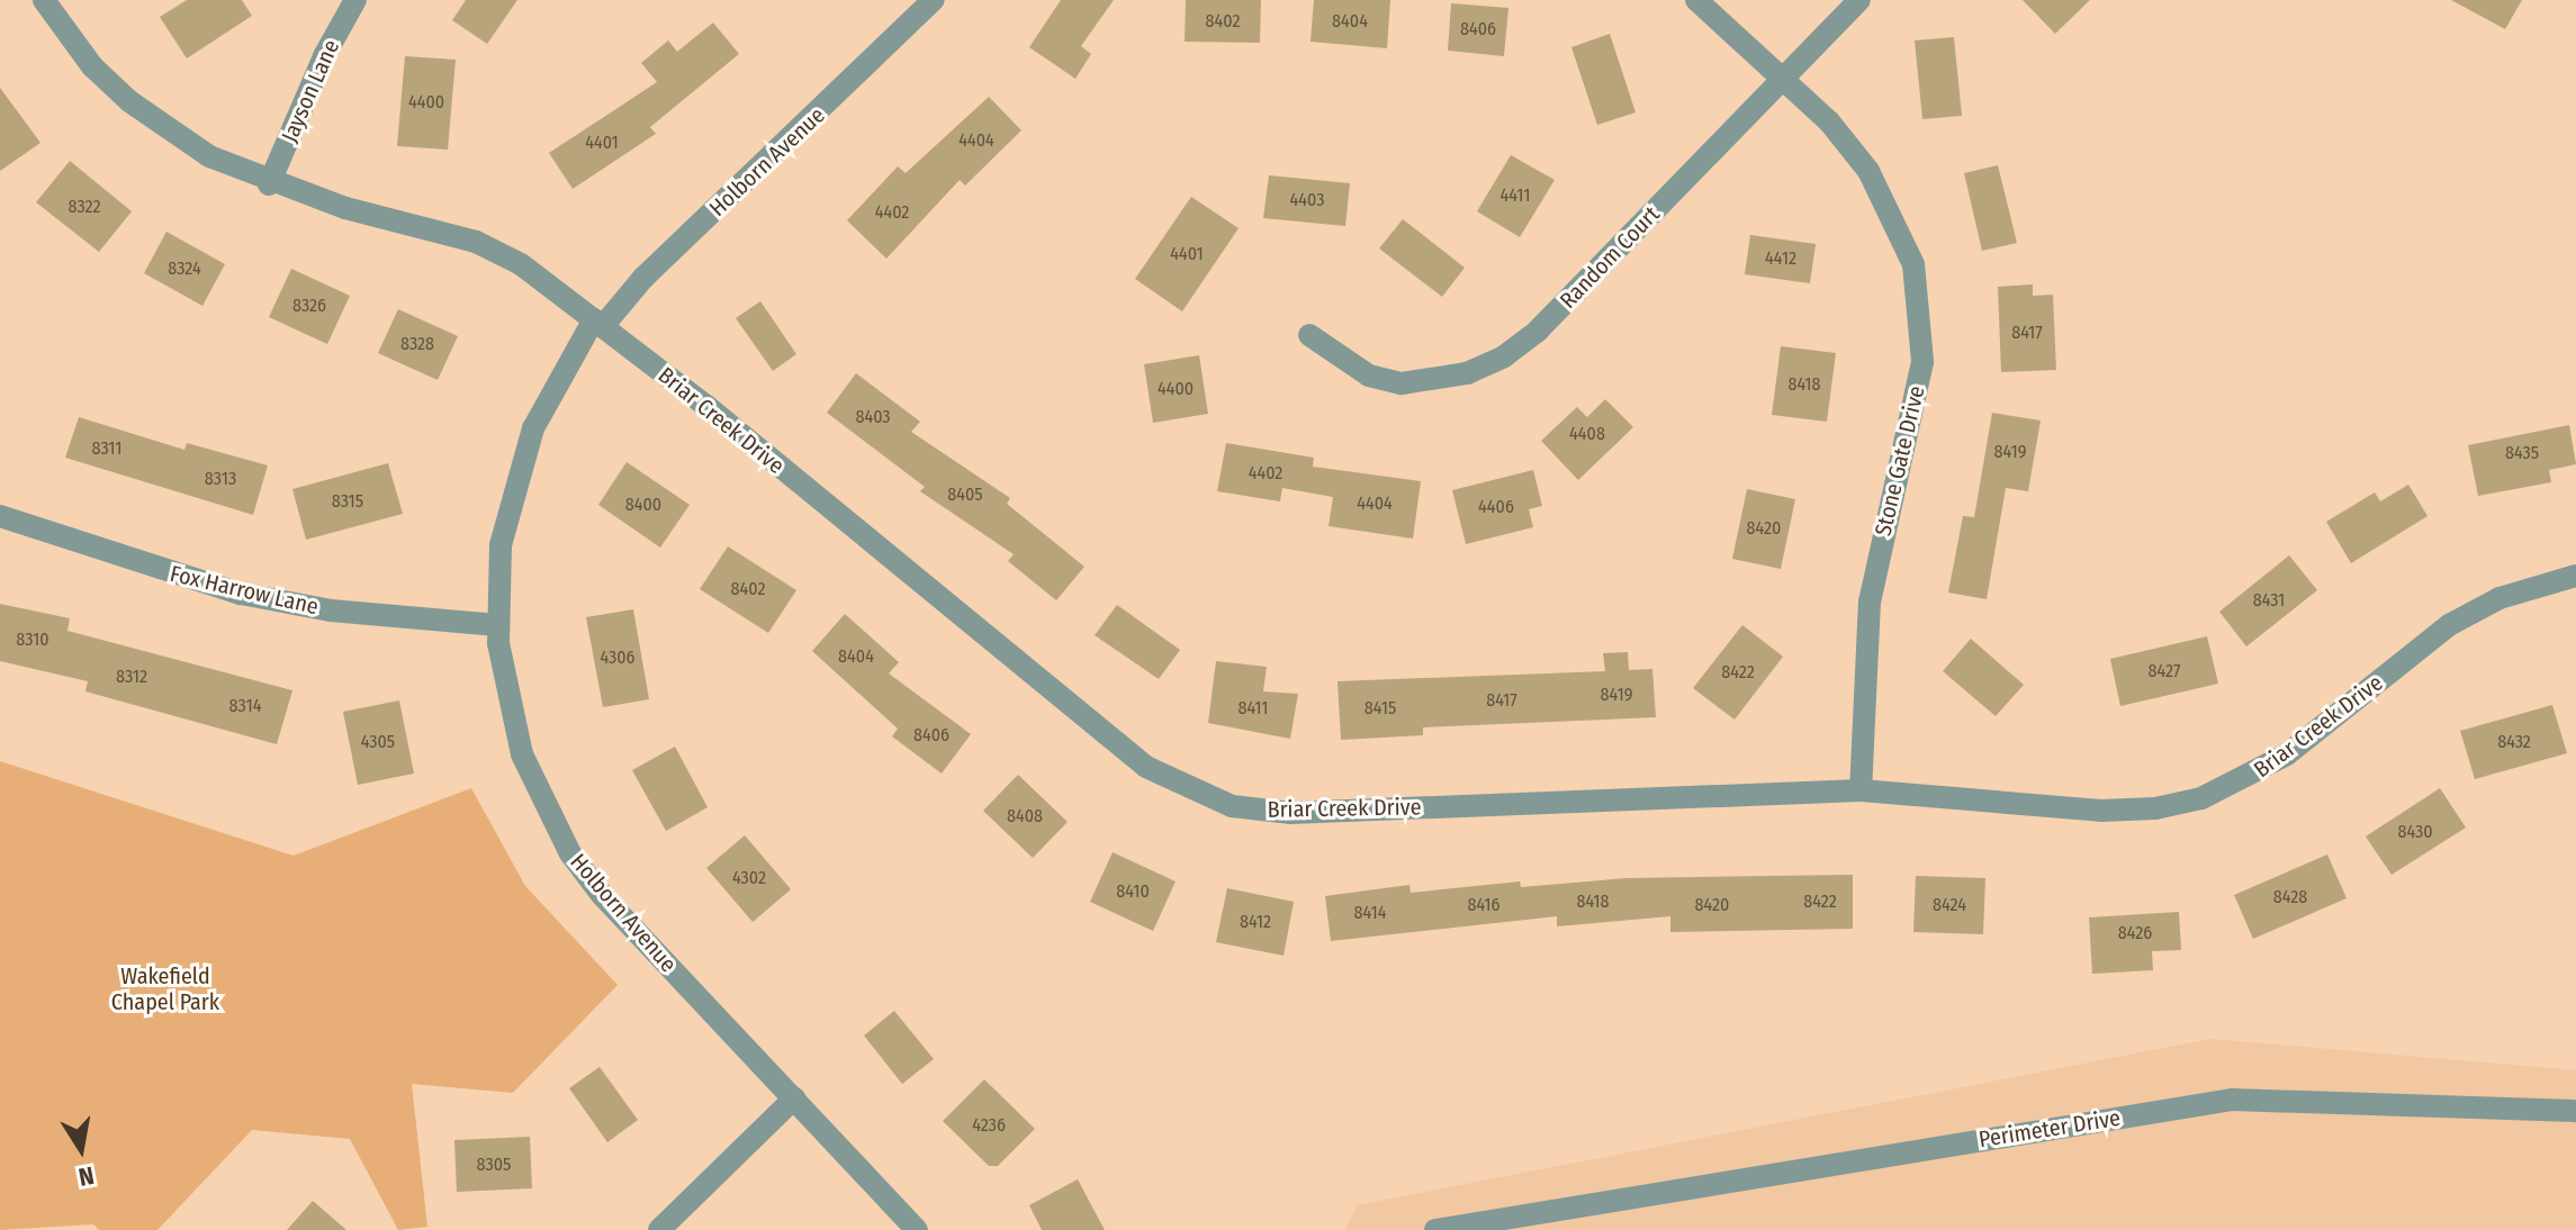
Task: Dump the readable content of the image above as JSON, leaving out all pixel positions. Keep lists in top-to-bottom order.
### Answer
{
  "streets": {
    "street": [
      "Jayson Lane",
      "Holborn Avenue",
      "Random Court",
      "Briar Creek Drive",
      "Stone Gate Drive",
      "Fox Harrow Lane",
      "Perimeter Drive"
    ]
  },
  "crossings": [
    ["Jayson Lane", "Briar Creek Drive"],
    ["Holborn Avenue", "Briar Creek Drive"],
    ["Holborn Avenue", "Fox Harrow Lane"],
    ["Random Court", "Stone Gate Drive"],
    ["Briar Creek Drive", "Stone Gate Drive"]
  ],
  "parks": ["Wakefield Chapel Park"],
  "house_numbers": [
    "8402",
    "8404",
    "8406",
    "4400",
    "4404",
    "4401",
    "4411",
    "4403",
    "8322",
    "4402",
    "4401",
    "4412",
    "8324",
    "8326",
    "8417",
    "8328",
    "8418",
    "4400",
    "8403",
    "4408",
    "8311",
    "8419",
    "8435",
    "4402",
    "8313",
    "8405",
    "8315",
    "4404",
    "8400",
    "4406",
    "8420",
    "8402",
    "8431",
    "8310",
    "8404",
    "4306",
    "8427",
    "8422",
    "8312",
    "8419",
    "8417",
    "8314",
    "8411",
    "8415",
    "8406",
    "4305",
    "8432",
    "8408",
    "8430",
    "4302",
    "8410",
    "8428",
    "8418",
    "8422",
    "8416",
    "8420",
    "8424",
    "8414",
    "8412",
    "8426",
    "4236",
    "8305"
  ],
  "north": "bottom"
}
